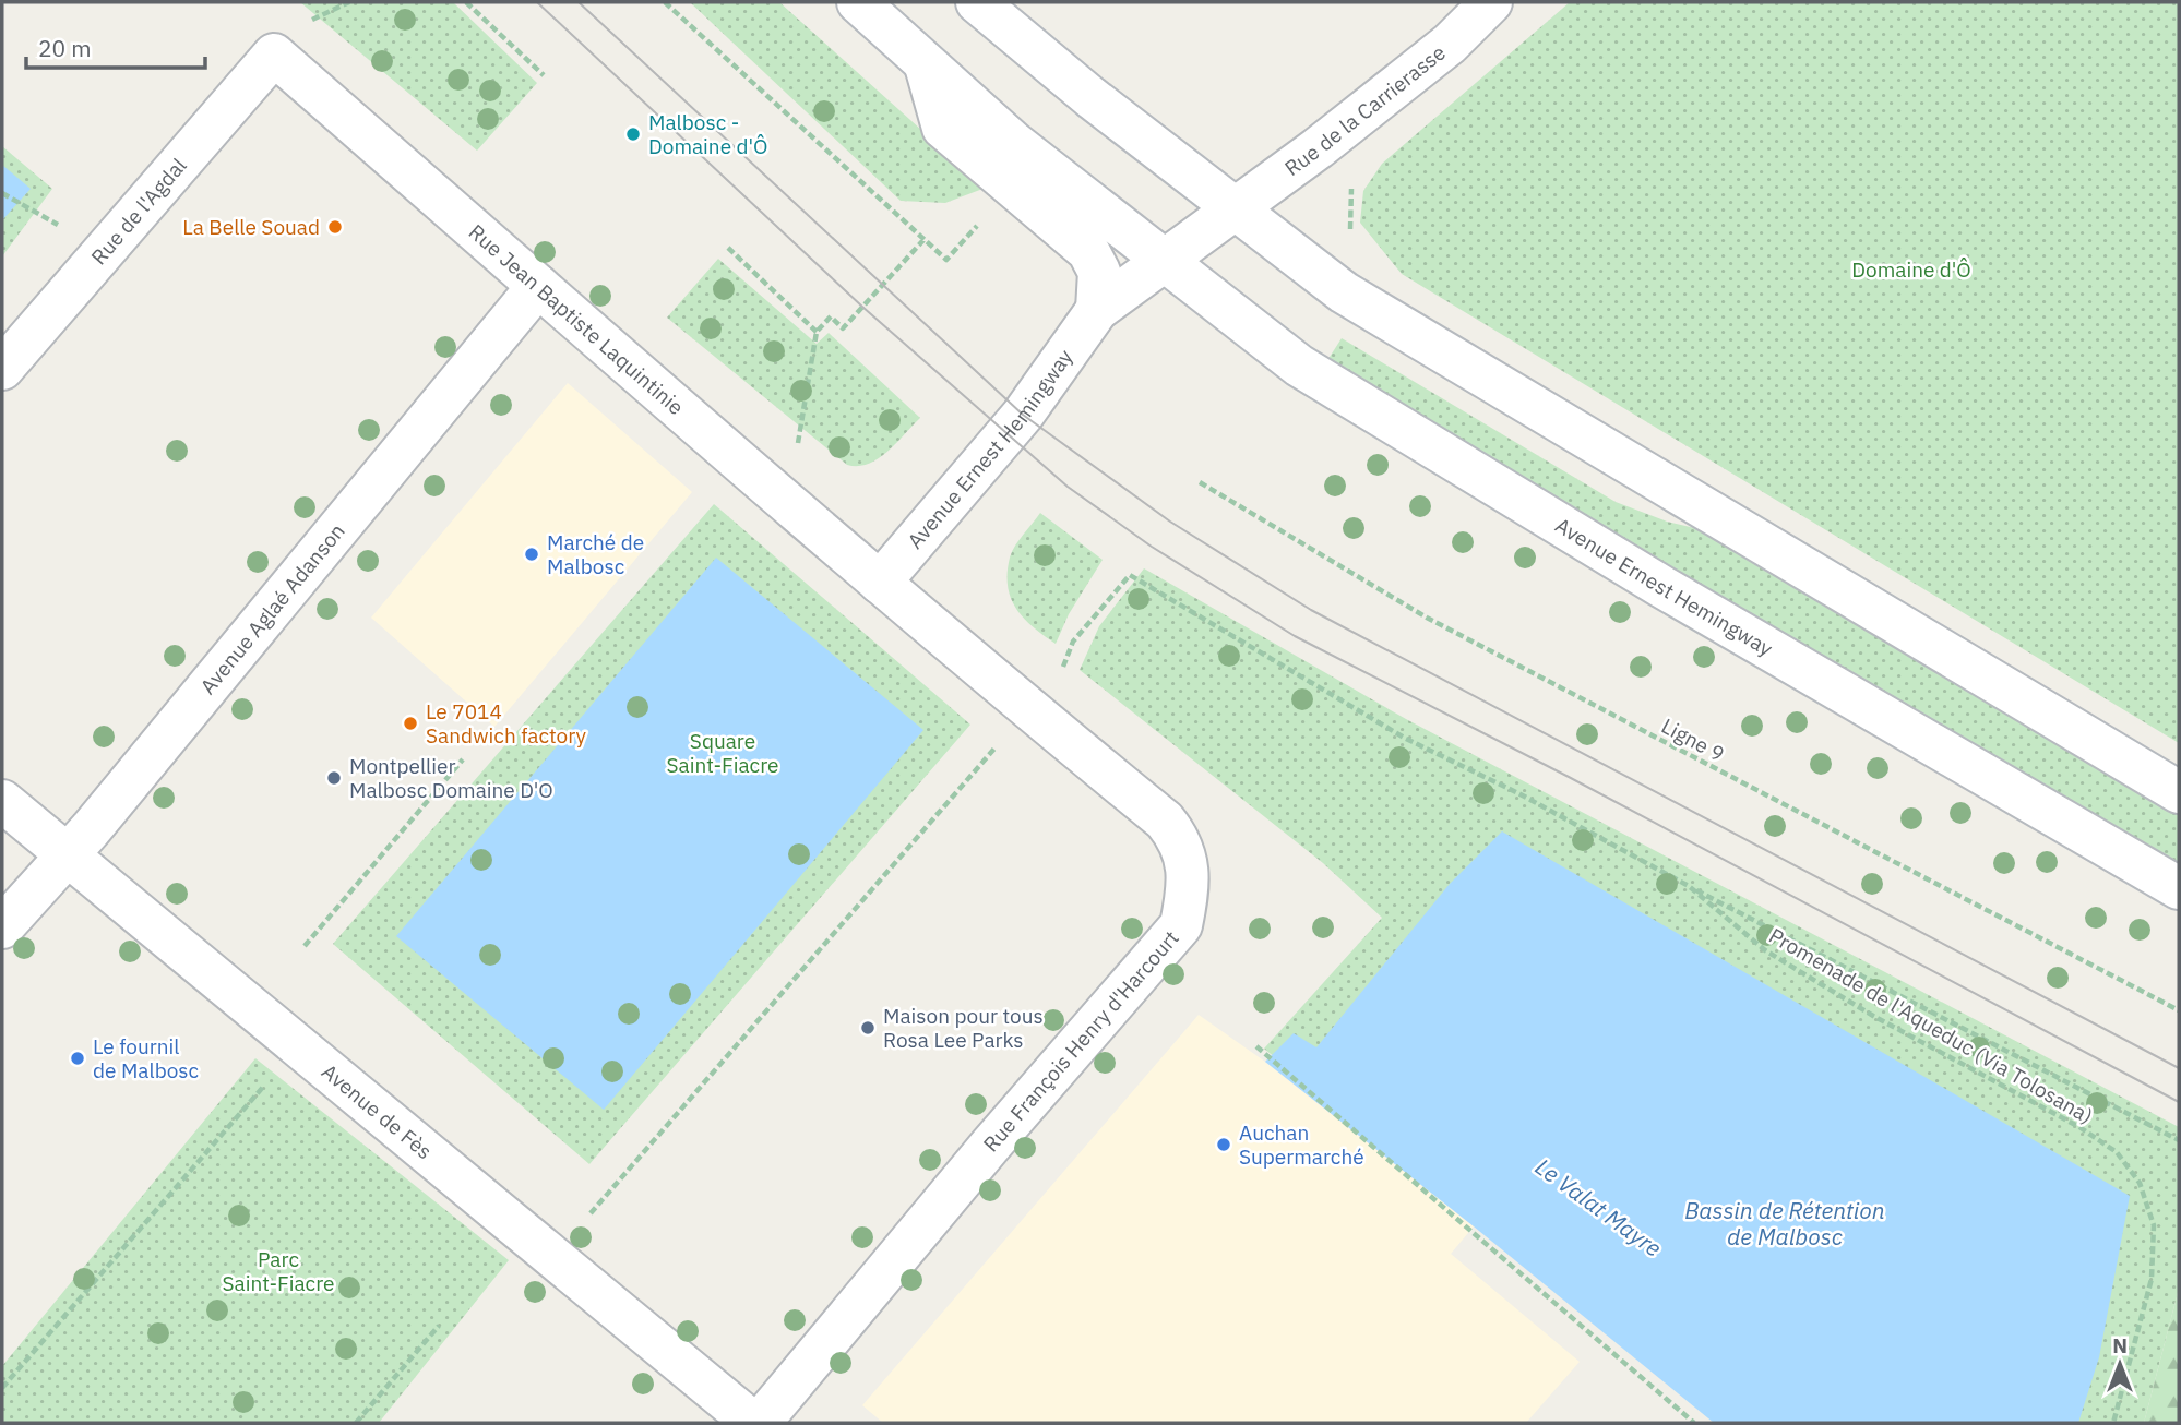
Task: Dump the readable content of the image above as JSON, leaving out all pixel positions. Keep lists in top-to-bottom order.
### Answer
{
  "streets": {
    "street": [
      "Rue de la Carrierasse",
      "Rue de l'Agdal",
      "Rue Jean Baptiste Laquintinie",
      "Avenue Ernest Hemingway",
      "Avenue Aglaé Adanson",
      "Rue François Henry d'Harcourt",
      "Avenue de Fès"
    ],
    "path": ["Ligne 9", "Promenade de l'Aqueduc (Via Tolosana)"]
  },
  "crossings": [
    ["Rue de la Carrierasse", "Avenue Ernest Hemingway"],
    ["Rue de l'Agdal", "Rue Jean Baptiste Laquintinie"],
    ["Rue Jean Baptiste Laquintinie", "Avenue Ernest Hemingway"],
    ["Rue Jean Baptiste Laquintinie", "Avenue Aglaé Adanson"],
    ["Rue Jean Baptiste Laquintinie", "Rue François Henry d'Harcourt"],
    ["Avenue Ernest Hemingway", "Rue François Henry d'Harcourt"],
    ["Avenue Aglaé Adanson", "Avenue de Fès"]
  ],
  "water": ["Le Valat Mayre", "Bassin de Rétention de Malbosc"],
  "parks": ["Domaine d'Ô", "Square Saint-Fiacre", "Parc Saint-Fiacre"],
  "places": [
    "Malbosc - Domaine d'Ô",
    "La Belle Souad",
    "Marché de Malbosc",
    "Le 7014 Sandwich factory",
    "Montpellier Malbosc Domaine D'O",
    "Maison pour tous Rosa Lee Parks",
    "Le fournil de Malbosc",
    "Auchan Supermarché"
  ],
  "scale_bar": "20 m",
  "north": "top"
}
